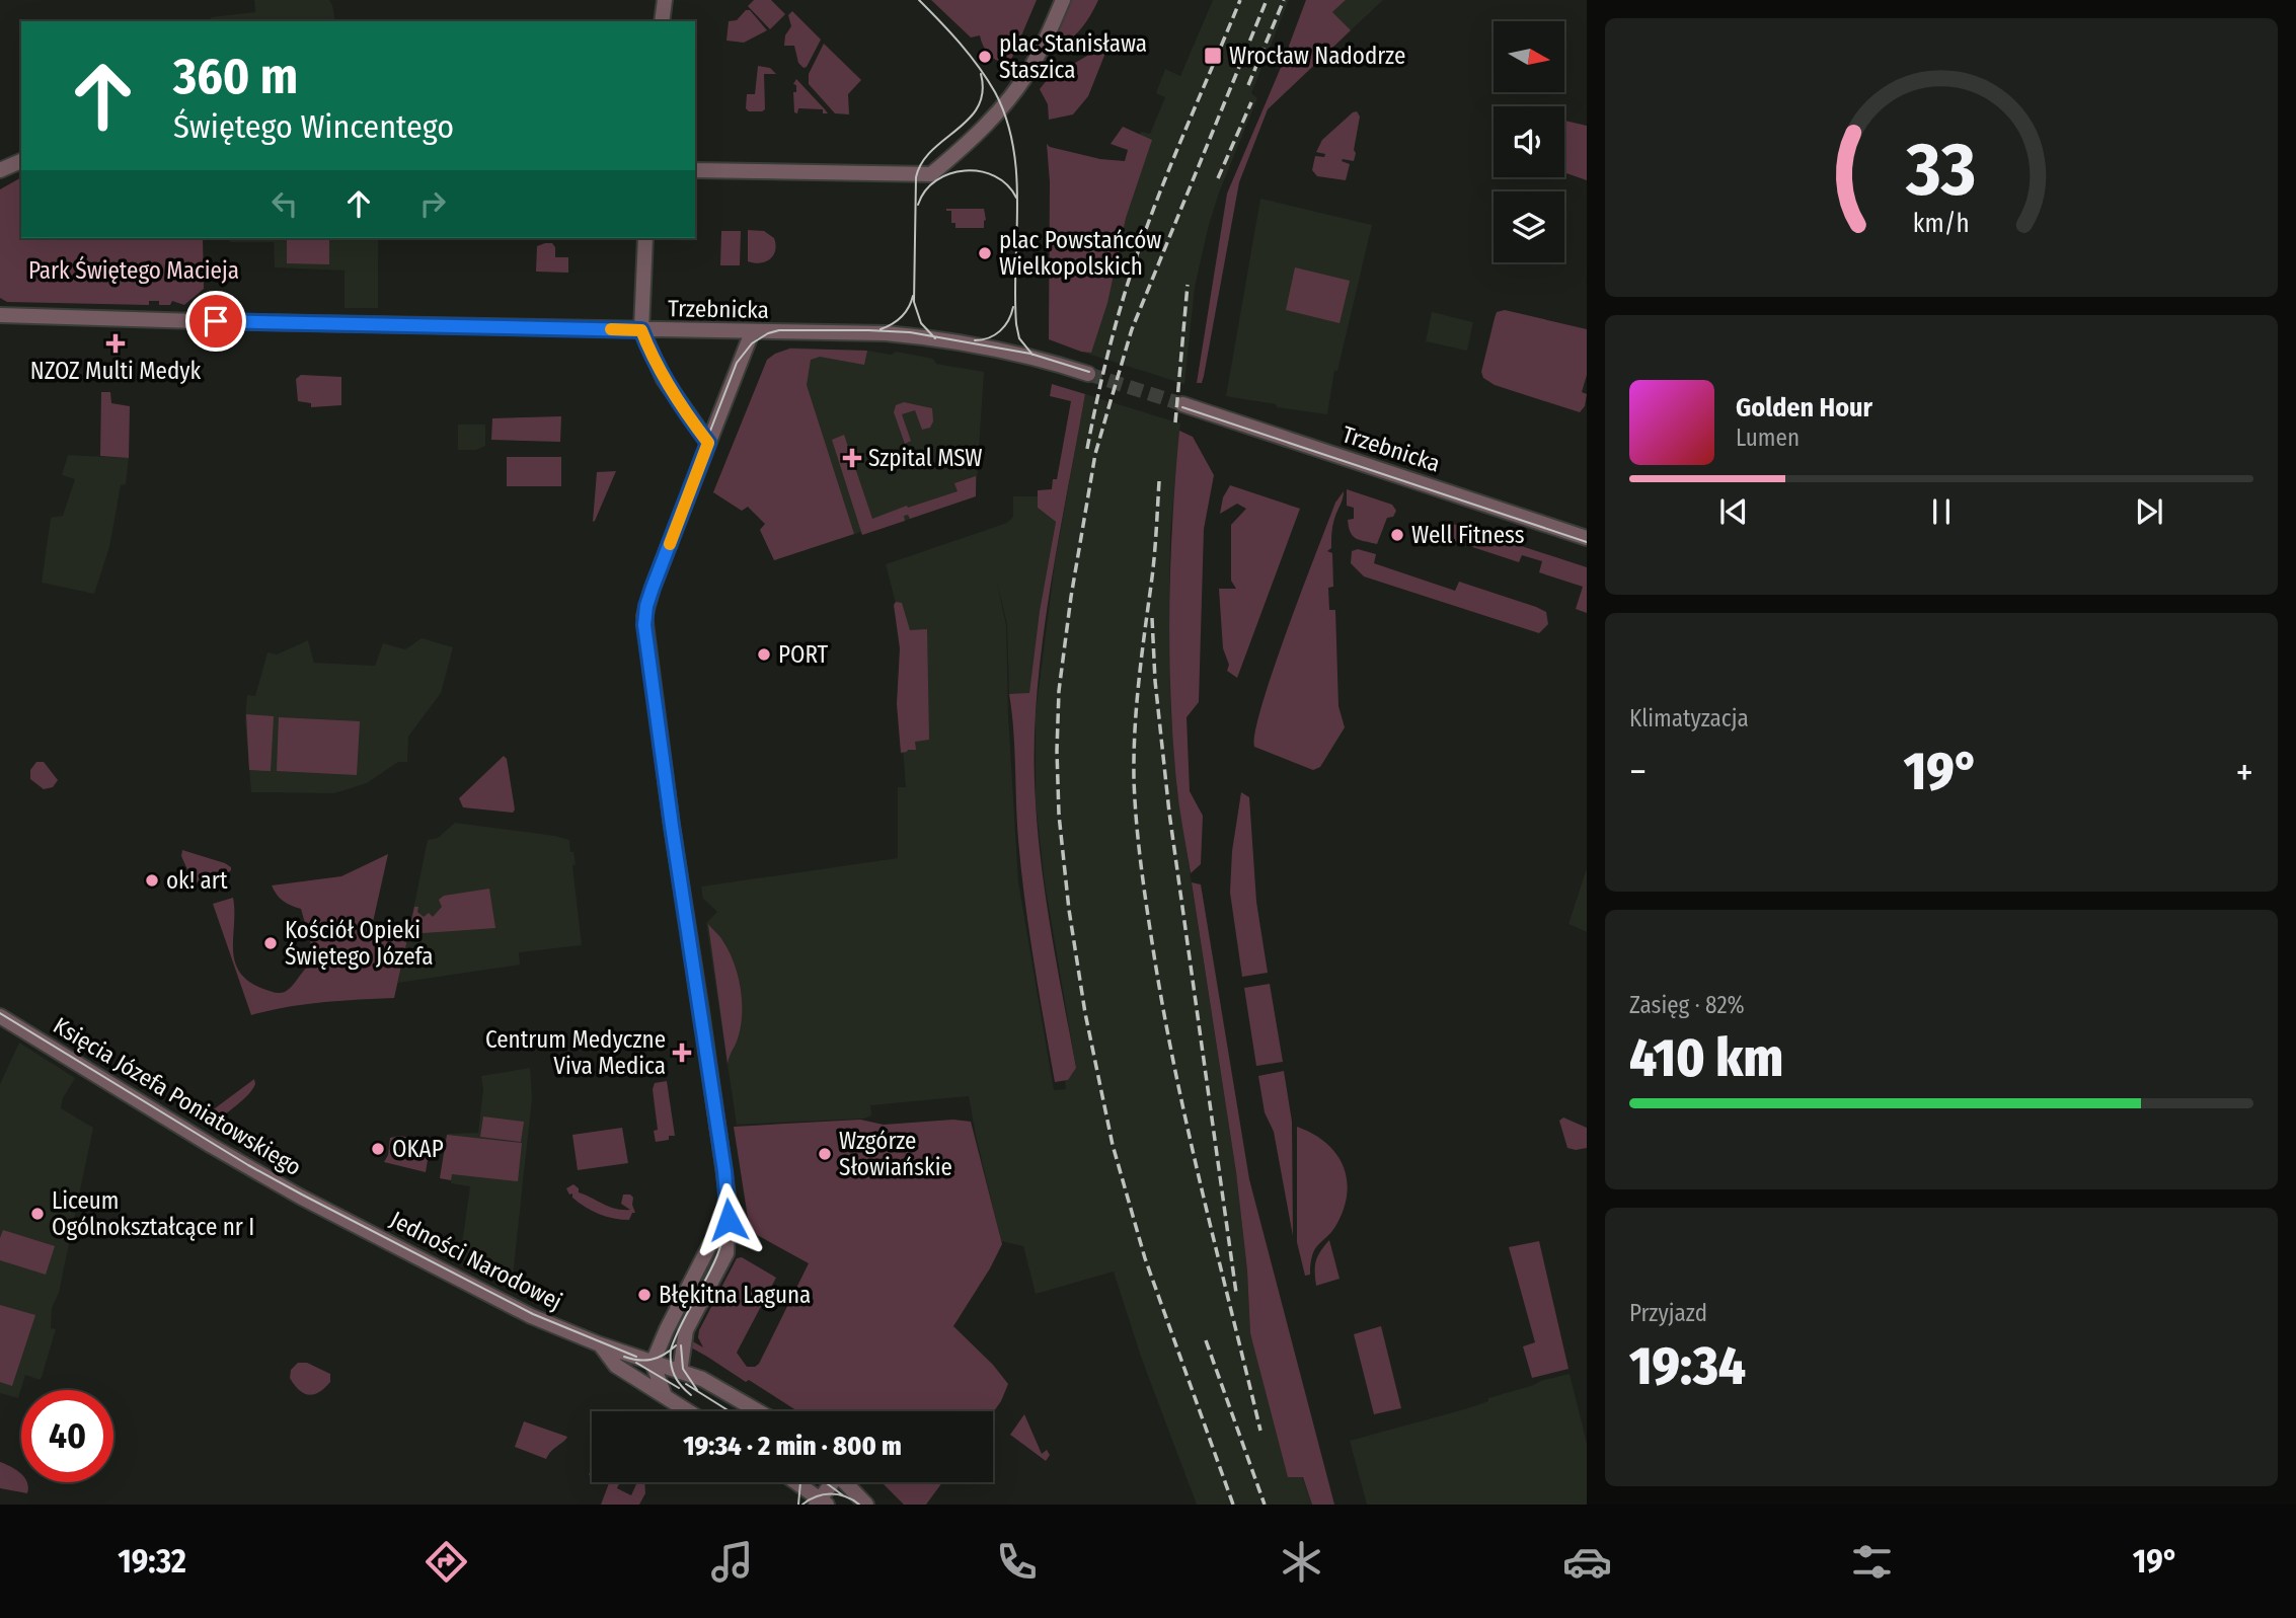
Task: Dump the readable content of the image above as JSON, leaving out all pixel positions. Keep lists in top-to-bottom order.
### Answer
{
  "streets": {
    "street": ["Trzebnicka", "Księcia Józefa Poniatowskiego", "Jedności Narodowej"]
  },
  "crossings": [
    ["Księcia Józefa Poniatowskiego", "Jedności Narodowej"]
  ],
  "parks": ["Park Świętego Macieja"],
  "places": {
    "transit": ["Wrocław Nadodrze"],
    "other": [
      "plac Stanisława Staszica",
      "plac Powstańców Wielkopolskich",
      "Well Fitness",
      "PORT",
      "ok! art",
      "Kościół Opieki Świętego Józefa",
      "OKAP",
      "Wzgórze Słowiańskie",
      "Liceum Ogólnokształcące nr I",
      "Błękitna Laguna"
    ],
    "health": ["NZOZ Multi Medyk", "Szpital MSW", "Centrum Medyczne Viva Medica"]
  },
  "north": "right",
  "page": {
    "turn": ["360 m", "Świętego Wincentego"],
    "song": ["Golden Hour", "Lumen"],
    "tile": [
      "Klimatyzacja",
      ["Zasięg · 82%", "410 km"],
      ["Przyjazd", "19:34"]
    ],
    "heat": ["−", "19°", "+"],
    "limit": "40",
    "trip": "19:34 · 2 min · 800 m",
    "tabs": ["19:32", "19°"],
    "gauge": ["33", "km/h"]
  }
}
